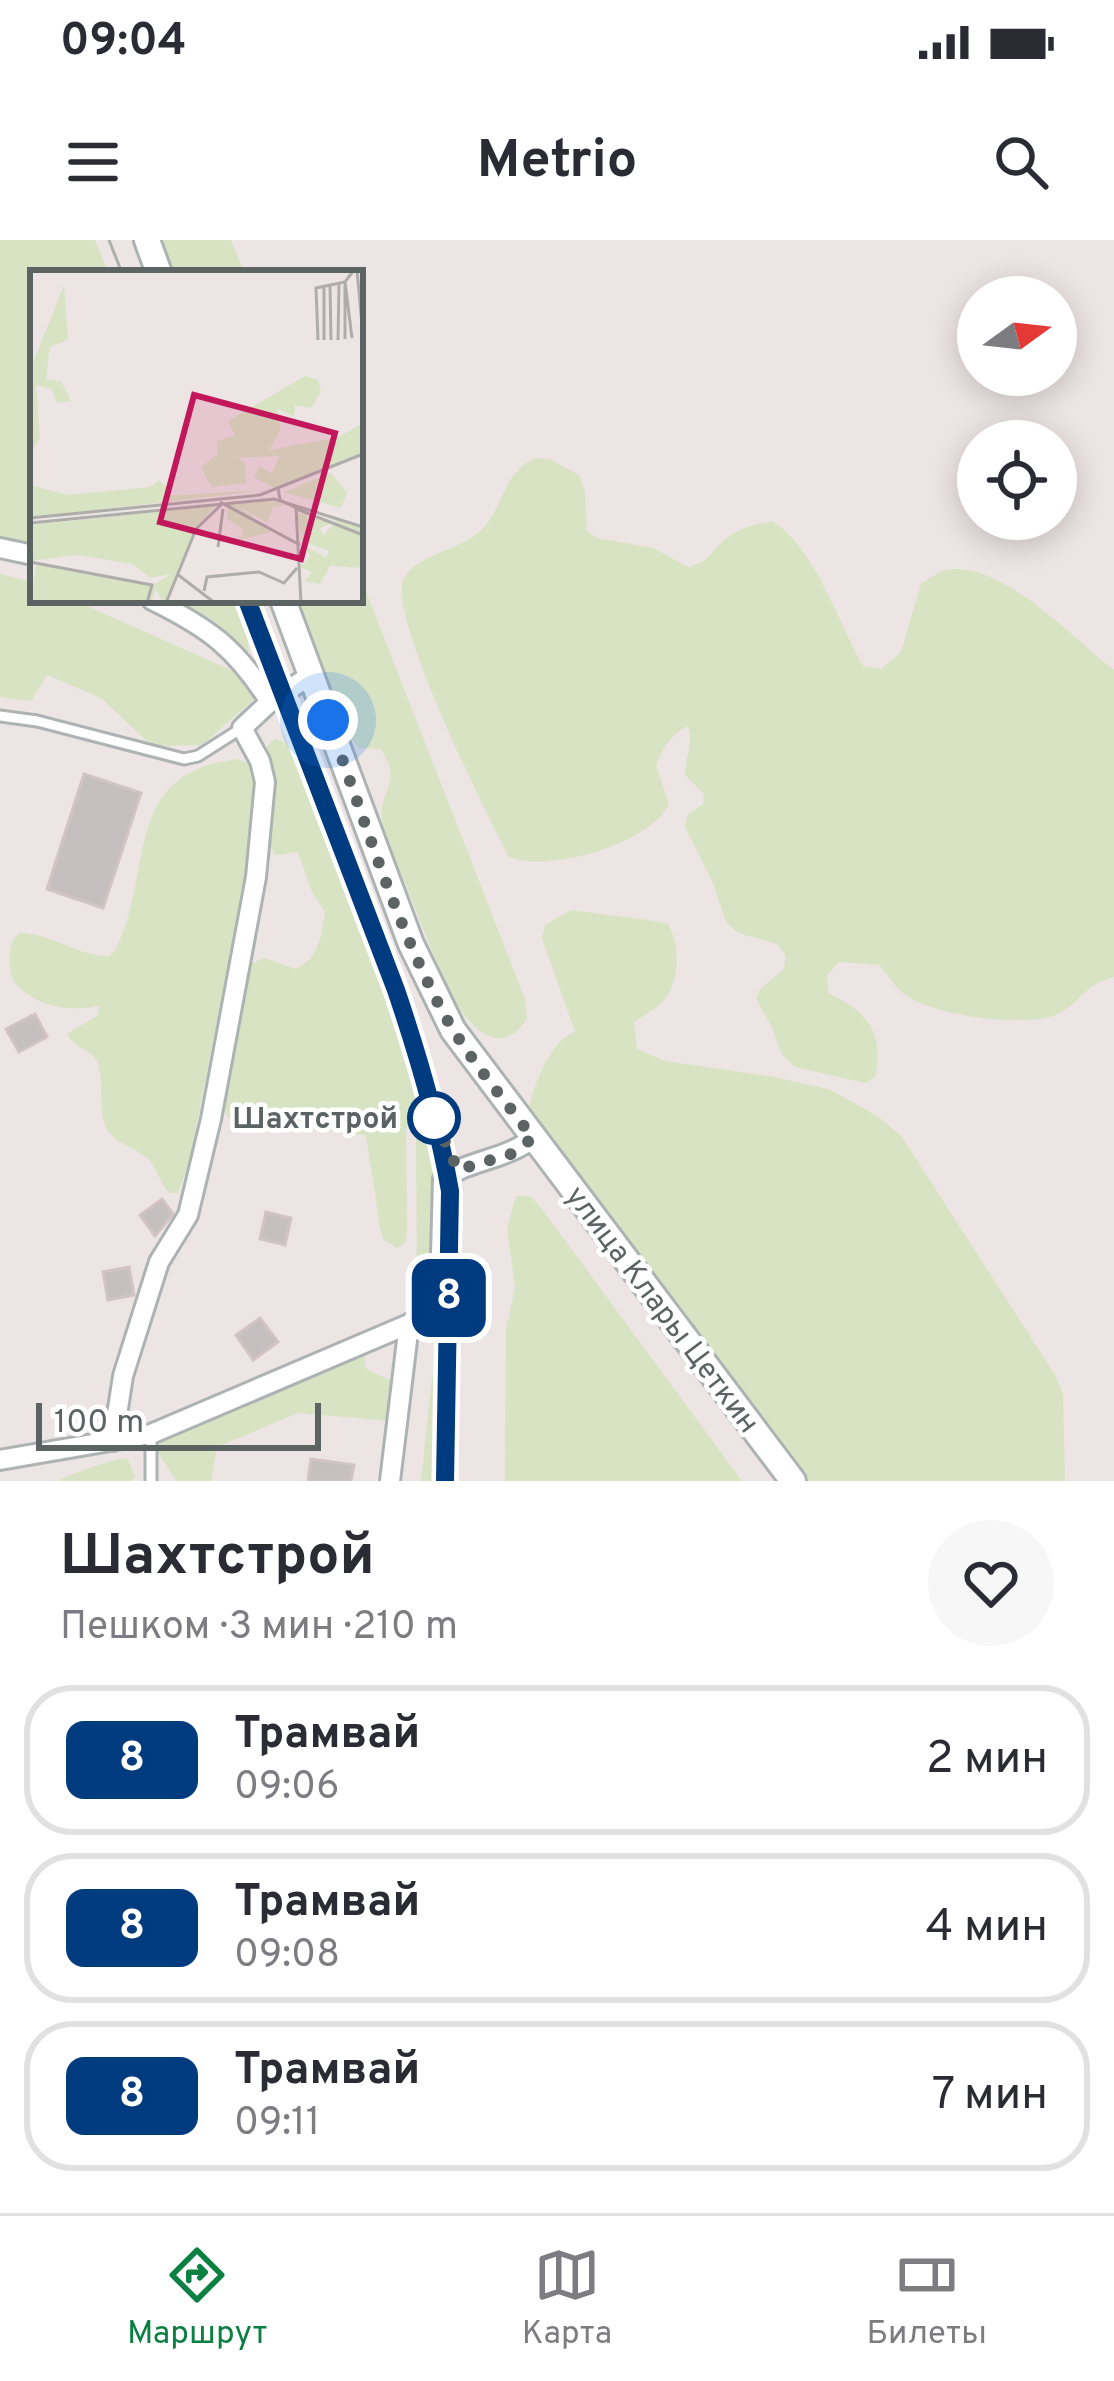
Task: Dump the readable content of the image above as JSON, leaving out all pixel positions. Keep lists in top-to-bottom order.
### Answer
{
  "streets": {
    "street": ["улица Клары Цеткин"]
  },
  "places": ["Шахтстрой"],
  "lines": ["tram line 8"],
  "scale_bar": "100 m",
  "north": "right",
  "page": {
    "status": "09:04",
    "header": "Metrio",
    "on_map": "8",
    "scale": "100 m",
    "heading": ["Шахтстрой", "Пешком · 3 мин · 210 m"],
    "list": [
      {
        "mark": "8",
        "name": "Трамвай",
        "note": "09:06",
        "value": "2 мин"
      },
      {
        "mark": "8",
        "name": "Трамвай",
        "note": "09:08",
        "value": "4 мин"
      },
      {
        "mark": "8",
        "name": "Трамвай",
        "note": "09:11",
        "value": "7 мин"
      }
    ],
    "tabs": ["Маршрут", "Карта", "Билеты"]
  }
}
